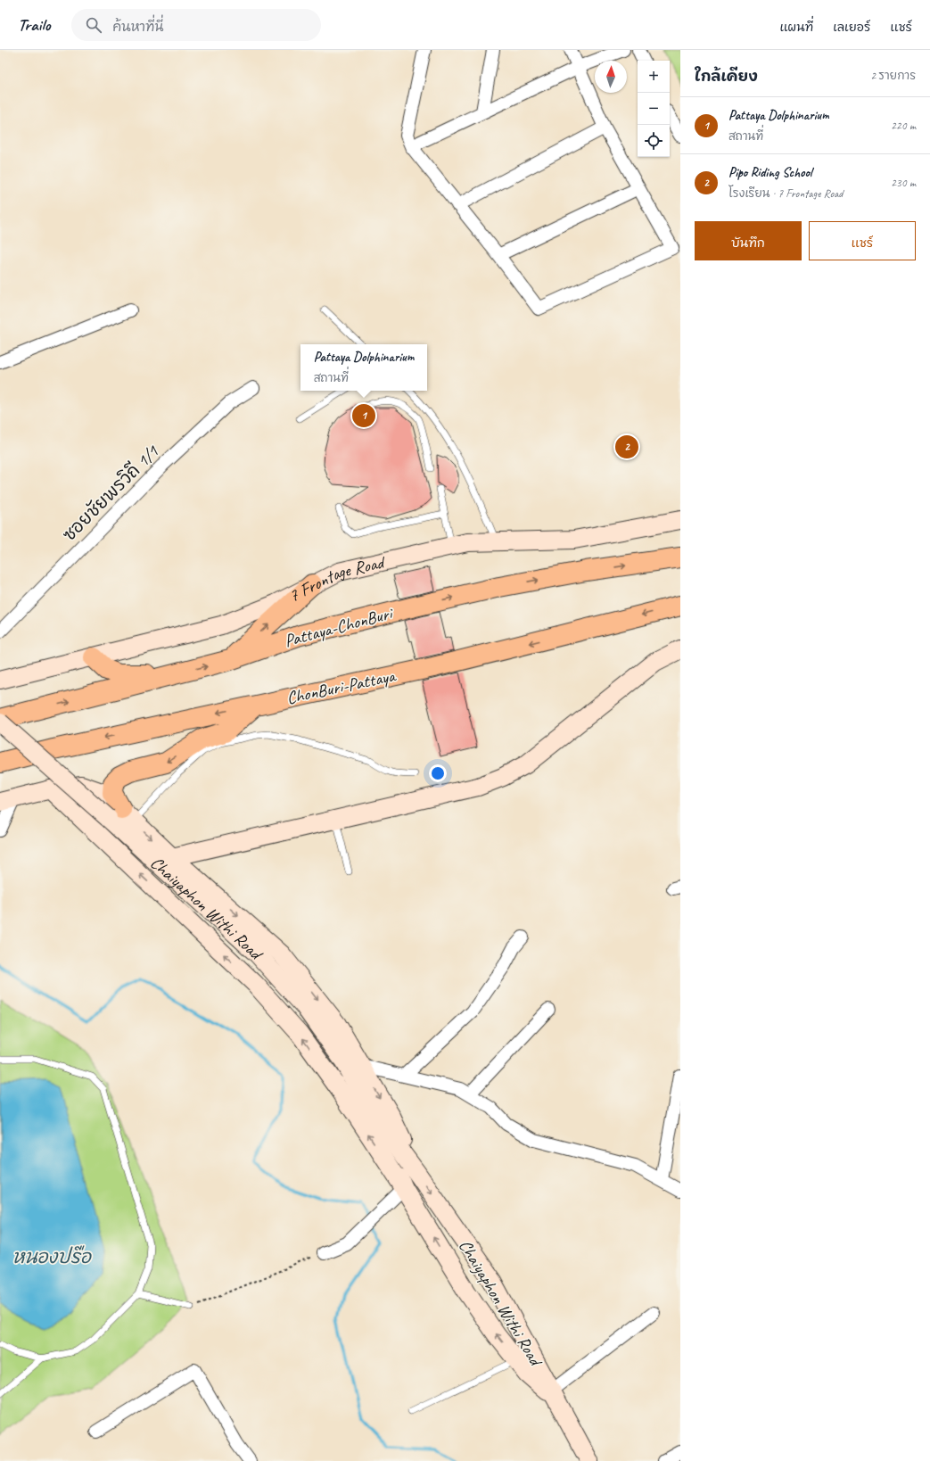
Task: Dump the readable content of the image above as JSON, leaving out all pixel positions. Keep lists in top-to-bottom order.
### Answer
{
  "streets": {
    "highway": ["Pattaya-ChonBuri", "ChonBuri-Pattaya"],
    "main road": ["7 Frontage Road", "Chaiyaphon Withi Road"],
    "street": ["ซอยชัยพรวิถี 1/1"]
  },
  "one_way": ["Pattaya-ChonBuri", "ChonBuri-Pattaya"],
  "water": ["หนองปรือ"],
  "north": "top",
  "page": {
    "header": "Trailo",
    "search": "ค้นหาที่นี่",
    "nav": ["แผนที่", "เลเยอร์", "แชร์"],
    "heading": ["ใกล้เคียง", "2 รายการ"],
    "map_buttons": ["+", "−"],
    "list": [
      {
        "mark": "1",
        "name": "Pattaya Dolphinarium",
        "note": "สถานที่",
        "value": "220 m"
      },
      {
        "mark": "2",
        "name": "Pipo Riding School",
        "note": "โรงเรียน · 7 Frontage Road",
        "value": "230 m"
      }
    ],
    "buttons": ["บันทึก", "แชร์"],
    "popup": ["Pattaya Dolphinarium", "สถานที่"],
    "pins": ["1", "2"]
  }
}
